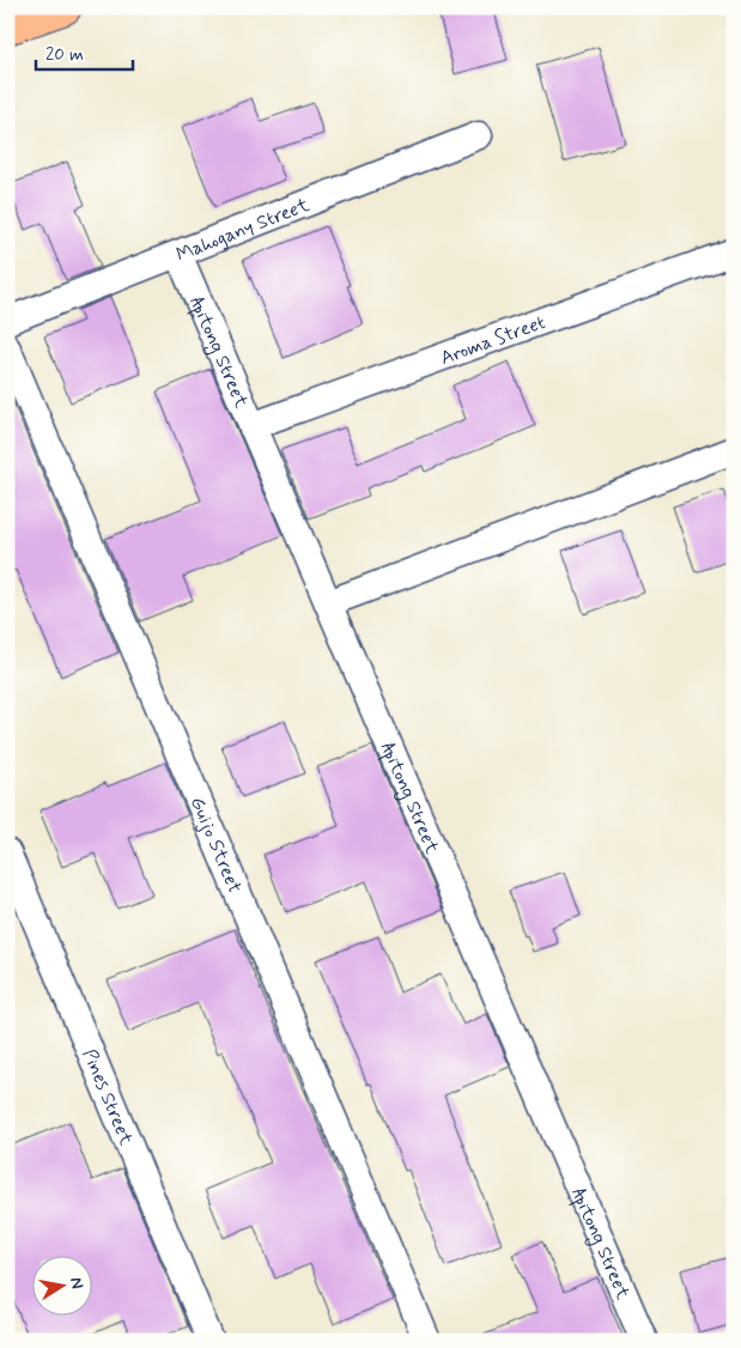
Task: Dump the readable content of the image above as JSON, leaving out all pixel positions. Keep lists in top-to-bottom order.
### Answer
{
  "streets": {
    "street": [
      "Mahogany Street",
      "Aroma Street",
      "Apitong Street",
      "Guijo Street",
      "Pines Street"
    ]
  },
  "crossings": [
    ["Mahogany Street", "Apitong Street"],
    ["Aroma Street", "Apitong Street"]
  ],
  "scale_bar": "20 m",
  "north": "right"
}
